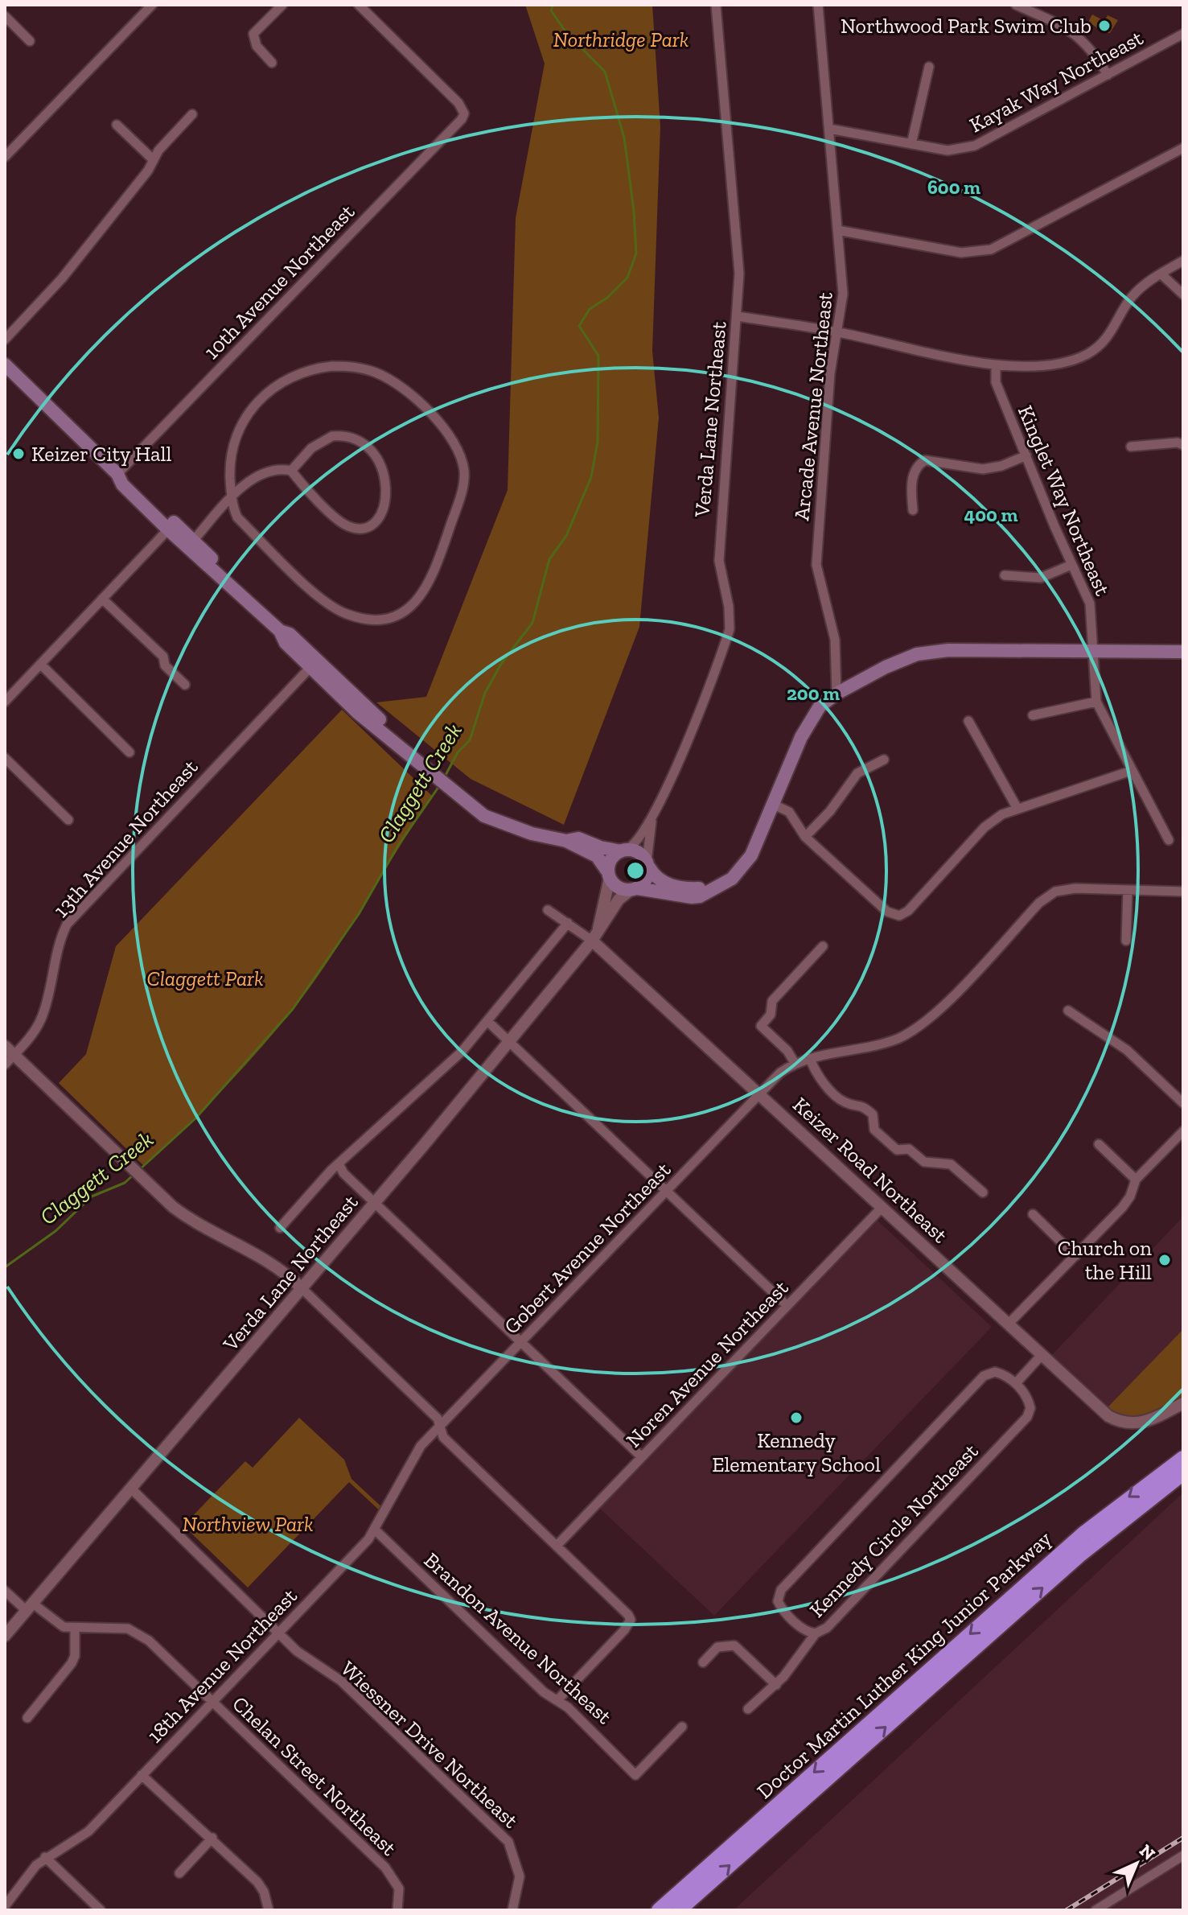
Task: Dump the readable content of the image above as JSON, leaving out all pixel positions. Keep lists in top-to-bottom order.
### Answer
{
  "streets": {
    "highway": ["Doctor Martin Luther King Junior Parkway"],
    "street": [
      "Kayak Way Northeast",
      "10th Avenue Northeast",
      "Arcade Avenue Northeast",
      "Verda Lane Northeast",
      "Kinglet Way Northeast",
      "13th Avenue Northeast",
      "Keizer Road Northeast",
      "Gobert Avenue Northeast",
      "Noren Avenue Northeast",
      "Kennedy Circle Northeast",
      "Brandon Avenue Northeast",
      "18th Avenue Northeast",
      "Wiessner Drive Northeast",
      "Chelan Street Northeast"
    ]
  },
  "crossings": [
    ["Kayak Way Northeast", "Arcade Avenue Northeast"],
    ["Verda Lane Northeast", "Keizer Road Northeast"],
    ["Verda Lane Northeast", "Wiessner Drive Northeast"],
    ["Verda Lane Northeast", "Chelan Street Northeast"],
    ["Keizer Road Northeast", "Gobert Avenue Northeast"],
    ["Keizer Road Northeast", "Noren Avenue Northeast"],
    ["Gobert Avenue Northeast", "18th Avenue Northeast"],
    ["Brandon Avenue Northeast", "18th Avenue Northeast"],
    ["18th Avenue Northeast", "Wiessner Drive Northeast"],
    ["18th Avenue Northeast", "Chelan Street Northeast"]
  ],
  "water": ["Claggett Creek"],
  "parks": ["Northridge Park", "Claggett Park", "Northview Park"],
  "places": [
    "Northwood Park Swim Club",
    "Keizer City Hall",
    "Church on the Hill",
    "Kennedy Elementary School"
  ],
  "north": "top right",
  "rings": ["600 m", "400 m", "200 m"]
}
